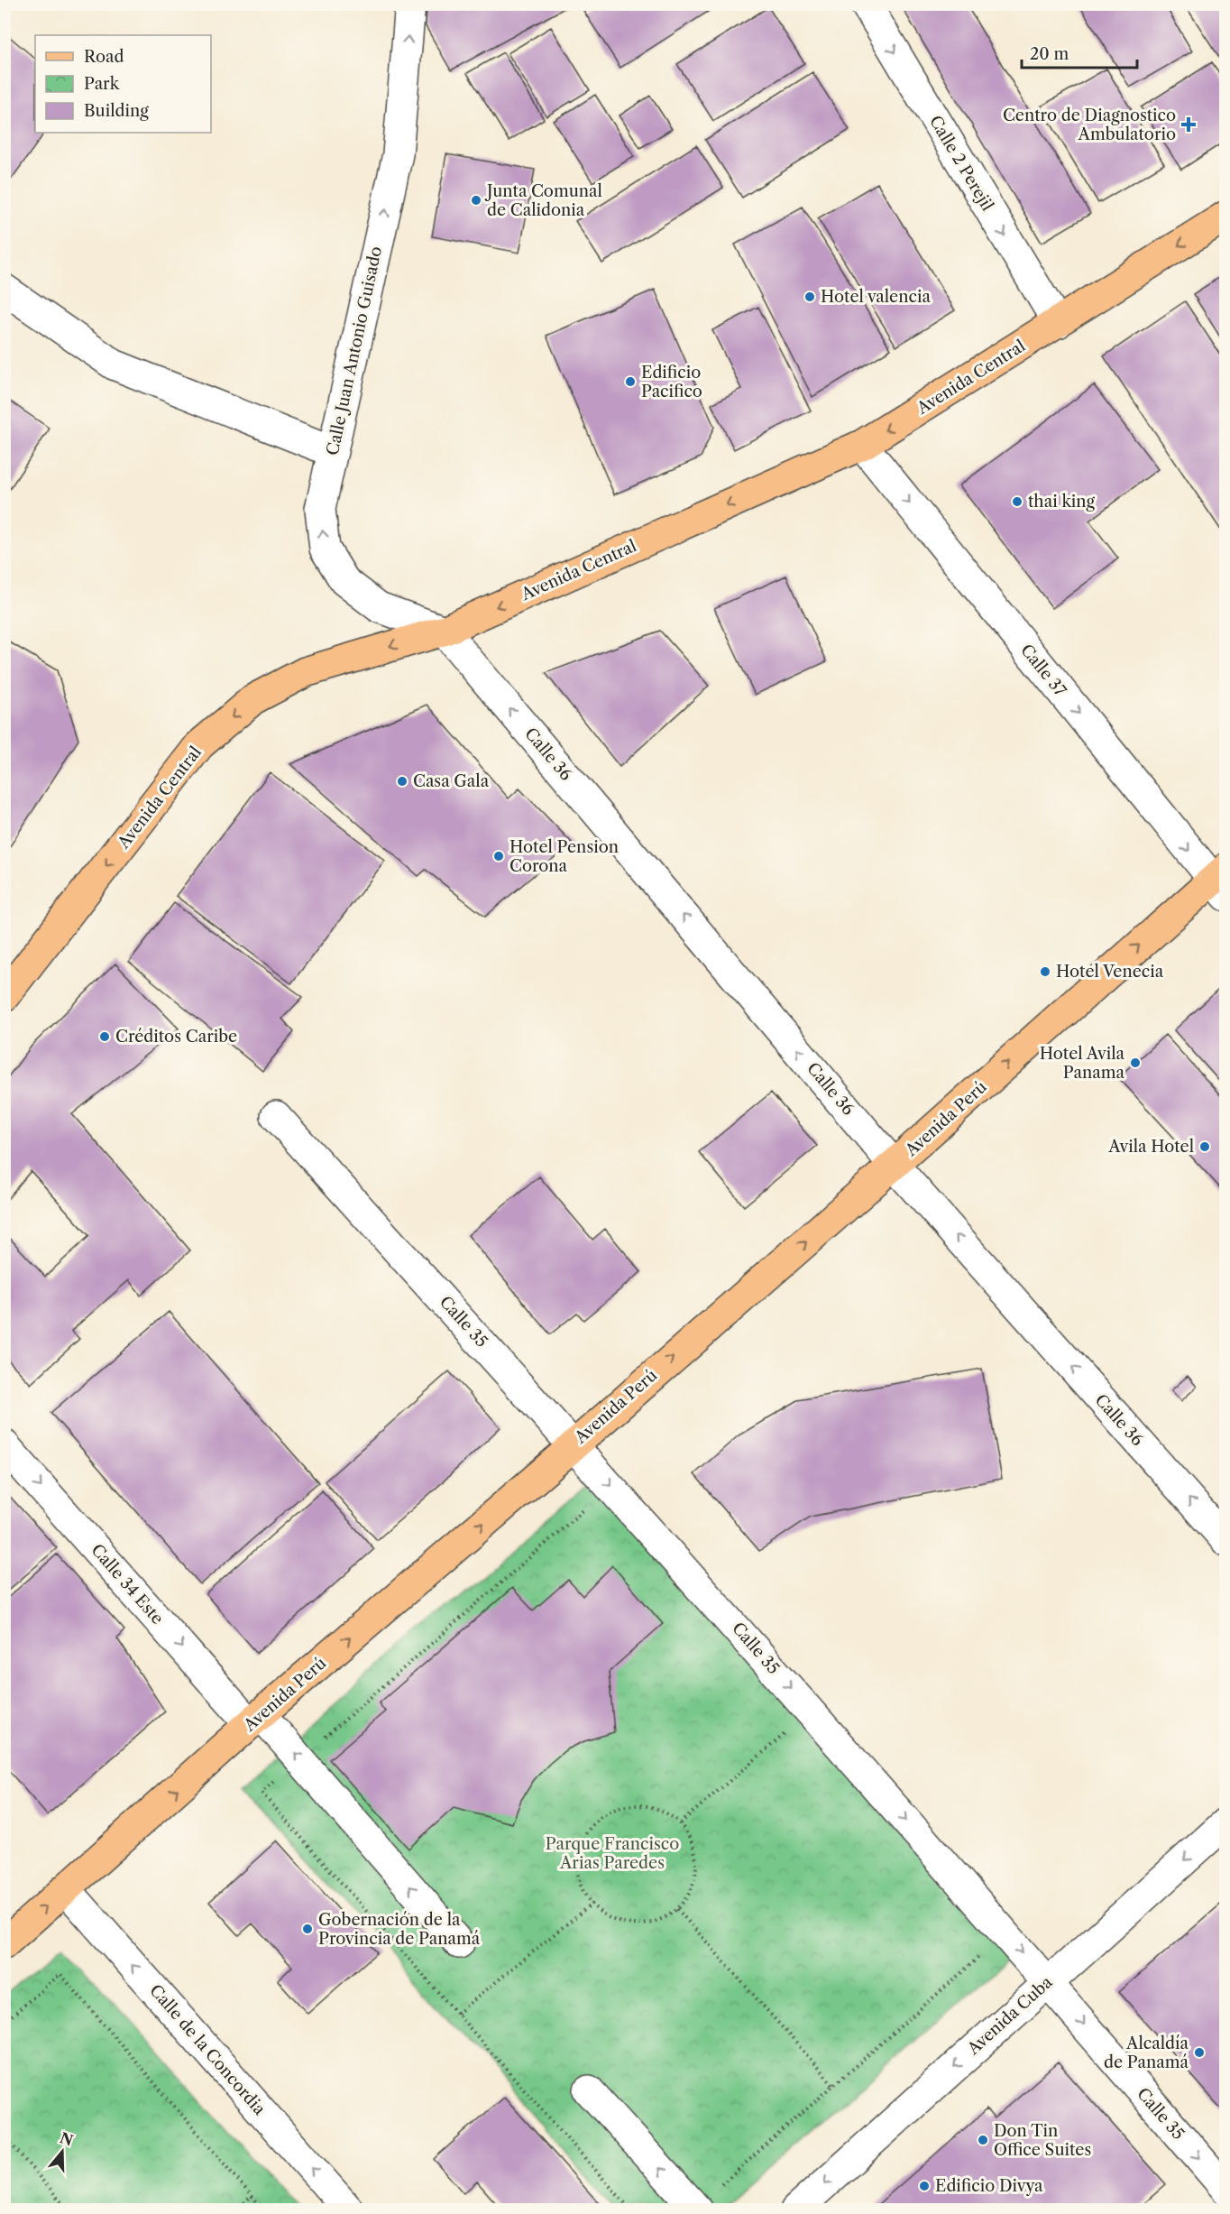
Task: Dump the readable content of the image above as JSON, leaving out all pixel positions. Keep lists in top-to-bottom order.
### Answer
{
  "streets": {
    "main road": ["Avenida Central", "Avenida Perú"],
    "street": [
      "Calle 2 Perejil",
      "Calle Juan Antonio Guisado",
      "Calle 37",
      "Calle 36",
      "Calle 35",
      "Calle 34 Este",
      "Avenida Cuba",
      "Calle de la Concordia"
    ]
  },
  "crossings": [
    ["Calle 2 Perejil", "Avenida Central"],
    ["Calle Juan Antonio Guisado", "Avenida Central"],
    ["Calle Juan Antonio Guisado", "Calle 36"],
    ["Avenida Central", "Calle 37"],
    ["Avenida Central", "Calle 36"],
    ["Calle 37", "Avenida Perú"],
    ["Calle 36", "Avenida Perú"],
    ["Avenida Perú", "Calle 35"],
    ["Avenida Perú", "Calle 34 Este"],
    ["Avenida Perú", "Calle de la Concordia"],
    ["Calle 35", "Avenida Cuba"]
  ],
  "one_way": [
    "Calle 2 Perejil",
    "Calle Juan Antonio Guisado",
    "Avenida Central",
    "Calle 37",
    "Calle 36",
    "Avenida Perú",
    "Calle 35",
    "Avenida Cuba",
    "Calle de la Concordia"
  ],
  "parks": ["Parque Francisco Arias Paredes"],
  "places": {
    "health": ["Centro de Diagnostico Ambulatorio"],
    "other": [
      "Junta Comunal de Calidonia",
      "Hotel valencia",
      "Edificio Pacifico",
      "thai king",
      "Casa Gala",
      "Hotel Pension Corona",
      "Hotel Venecia",
      "Créditos Caribe",
      "Hotel Avila Panama",
      "Avila Hotel",
      "Gobernación de la Provincia de Panamá",
      "Alcaldía de Panamá",
      "Don Tin Office Suites",
      "Edificio Divya"
    ]
  },
  "legend": ["Road", "Park", "Building"],
  "scale_bar": "20 m",
  "north": "top"
}
